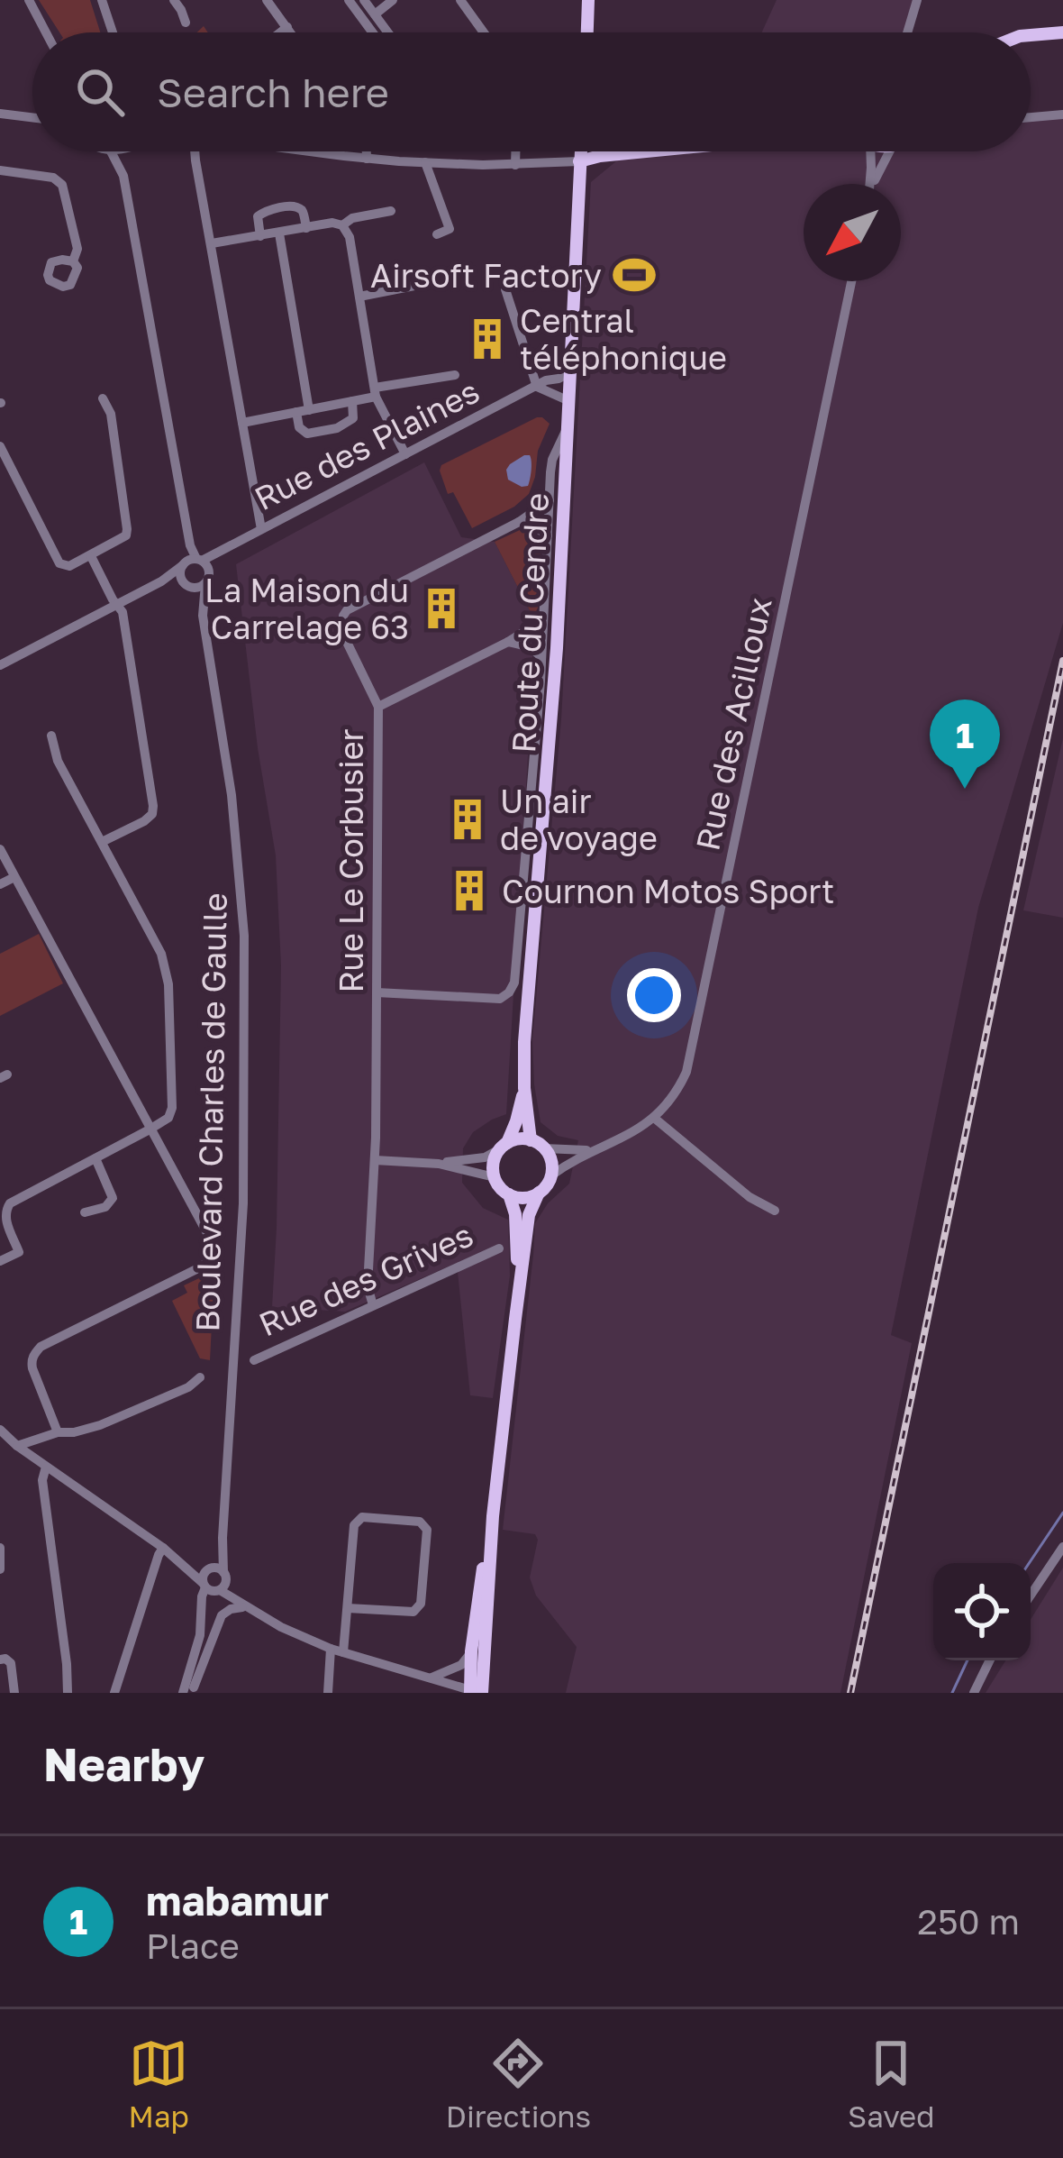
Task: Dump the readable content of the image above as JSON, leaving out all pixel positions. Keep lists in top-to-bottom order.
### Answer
{
  "streets": {
    "main road": ["Route du Cendre"],
    "street": [
      "Rue des Plaines",
      "Rue des Acilloux",
      "Rue Le Corbusier",
      "Boulevard Charles de Gaulle",
      "Rue des Grives"
    ]
  },
  "crossings": [
    ["Rue des Plaines", "Route du Cendre"],
    ["Rue des Plaines", "Boulevard Charles de Gaulle"],
    ["Route du Cendre", "Rue des Acilloux"],
    ["Rue Le Corbusier", "Rue des Grives"]
  ],
  "places": {
    "sports": ["Airsoft Factory"],
    "building": [
      "Central téléphonique",
      "La Maison du Carrelage 63",
      "Un air de voyage",
      "Cournon Motos Sport"
    ]
  },
  "north": "bottom left",
  "page": {
    "search": "Search here",
    "pins": "1",
    "heading": "Nearby",
    "list": [
      {
        "mark": "1",
        "name": "mabamur",
        "note": "Place",
        "value": "250 m"
      }
    ],
    "nav": ["Map", "Directions", "Saved"]
  }
}
